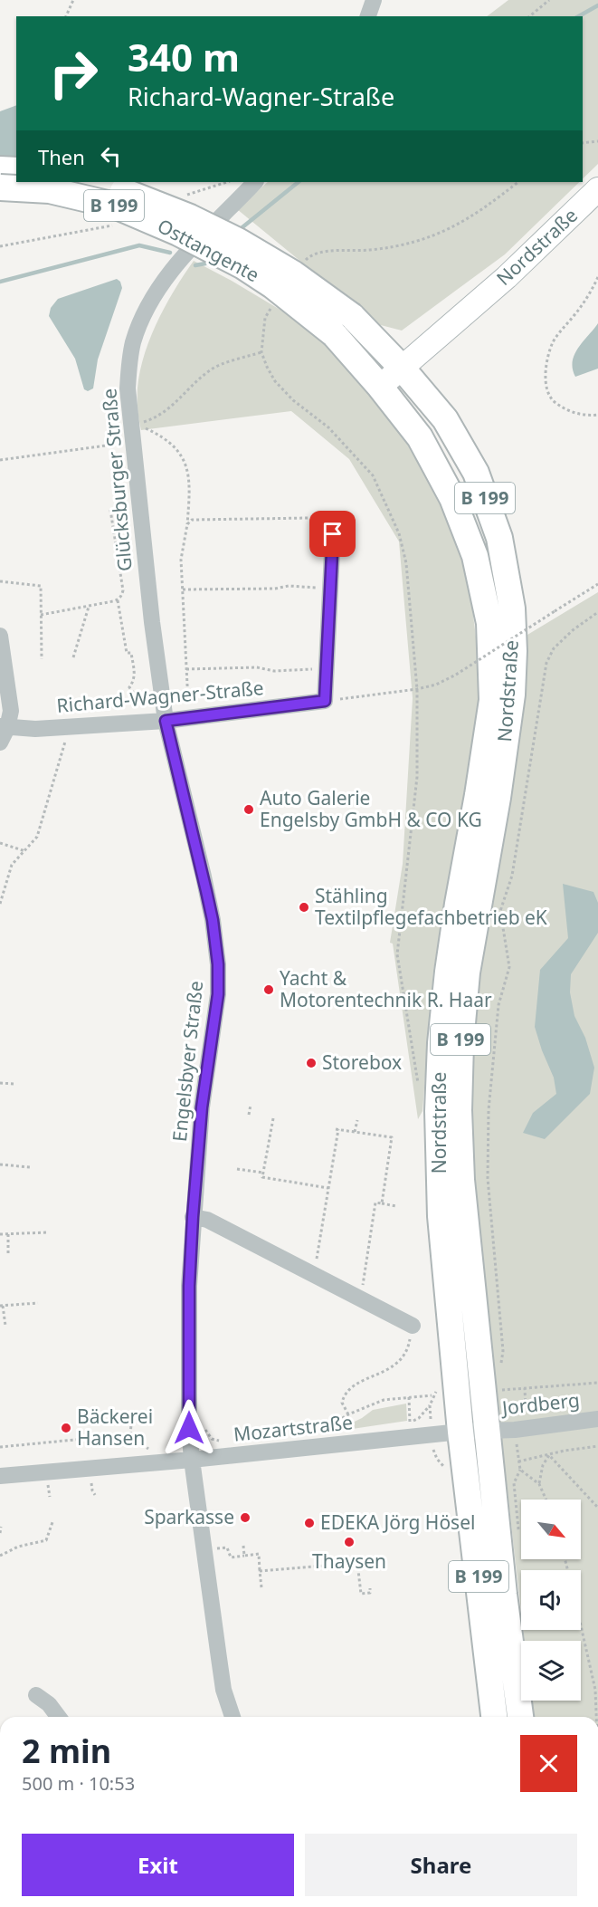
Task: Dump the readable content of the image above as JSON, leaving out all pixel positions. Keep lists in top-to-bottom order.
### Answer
{
  "streets": {
    "main road": ["B 199", "Nordstraße", "Osttangente"],
    "street": [
      "Glücksburger Straße",
      "Richard-Wagner-Straße",
      "Engelsbyer Straße",
      "Jordberg",
      "Mozartstraße"
    ]
  },
  "crossings": [
    ["Nordstraße", "Osttangente"],
    ["Nordstraße", "Jordberg"],
    ["Nordstraße", "Mozartstraße"],
    ["Glücksburger Straße", "Richard-Wagner-Straße"],
    ["Glücksburger Straße", "Engelsbyer Straße"],
    ["Richard-Wagner-Straße", "Engelsbyer Straße"],
    ["Engelsbyer Straße", "Mozartstraße"],
    ["Jordberg", "Mozartstraße"]
  ],
  "places": [
    "Auto Galerie Engelsby GmbH & CO KG",
    "Stähling Textilpflegefachbetrieb eK",
    "Yacht & Motorentechnik R. Haar",
    "Storebox",
    "Bäckerei Hansen",
    "Sparkasse",
    "EDEKA Jörg Hösel",
    "Thaysen"
  ],
  "north": "bottom right",
  "page": {
    "turn": ["340 m", "Richard-Wagner-Straße"],
    "then": "Then",
    "heading": ["2 min", "500 m · 10:53"],
    "buttons": ["Exit", "Share"]
  }
}
